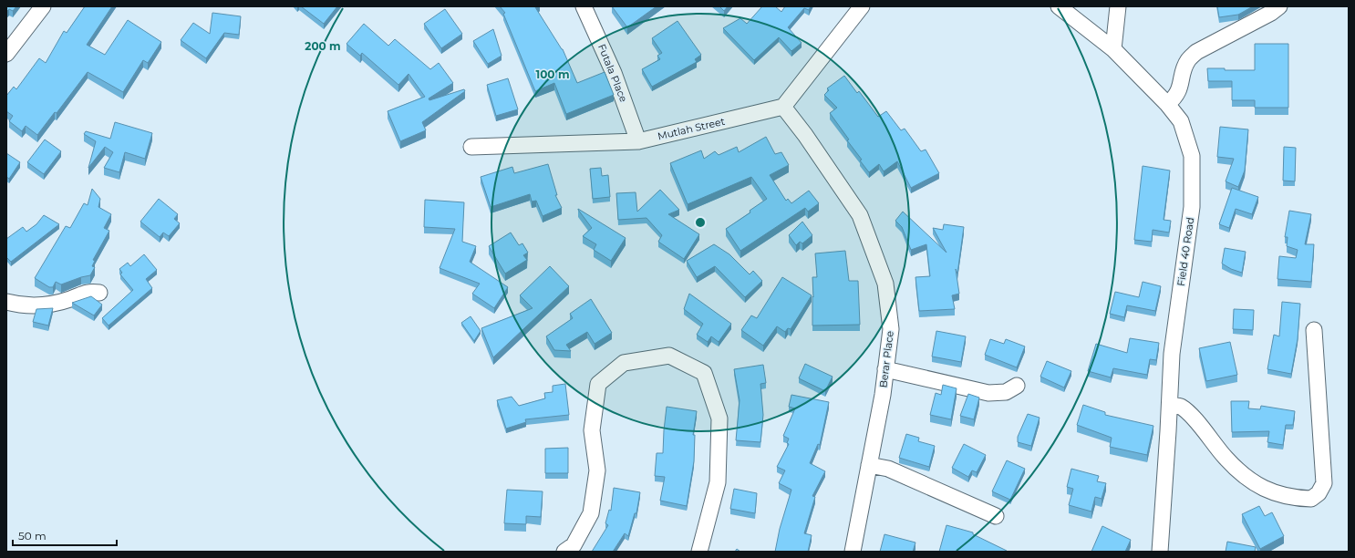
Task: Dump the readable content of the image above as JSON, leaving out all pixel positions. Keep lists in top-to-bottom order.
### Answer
{
  "streets": {
    "street": [
      "Futala Place",
      "Mutlah Street",
      "Field 40 Road",
      "Berar Place"
    ]
  },
  "crossings": [
    ["Futala Place", "Mutlah Street"],
    ["Mutlah Street", "Berar Place"]
  ],
  "scale_bar": "50 m",
  "rings": ["200 m", "100 m"]
}
